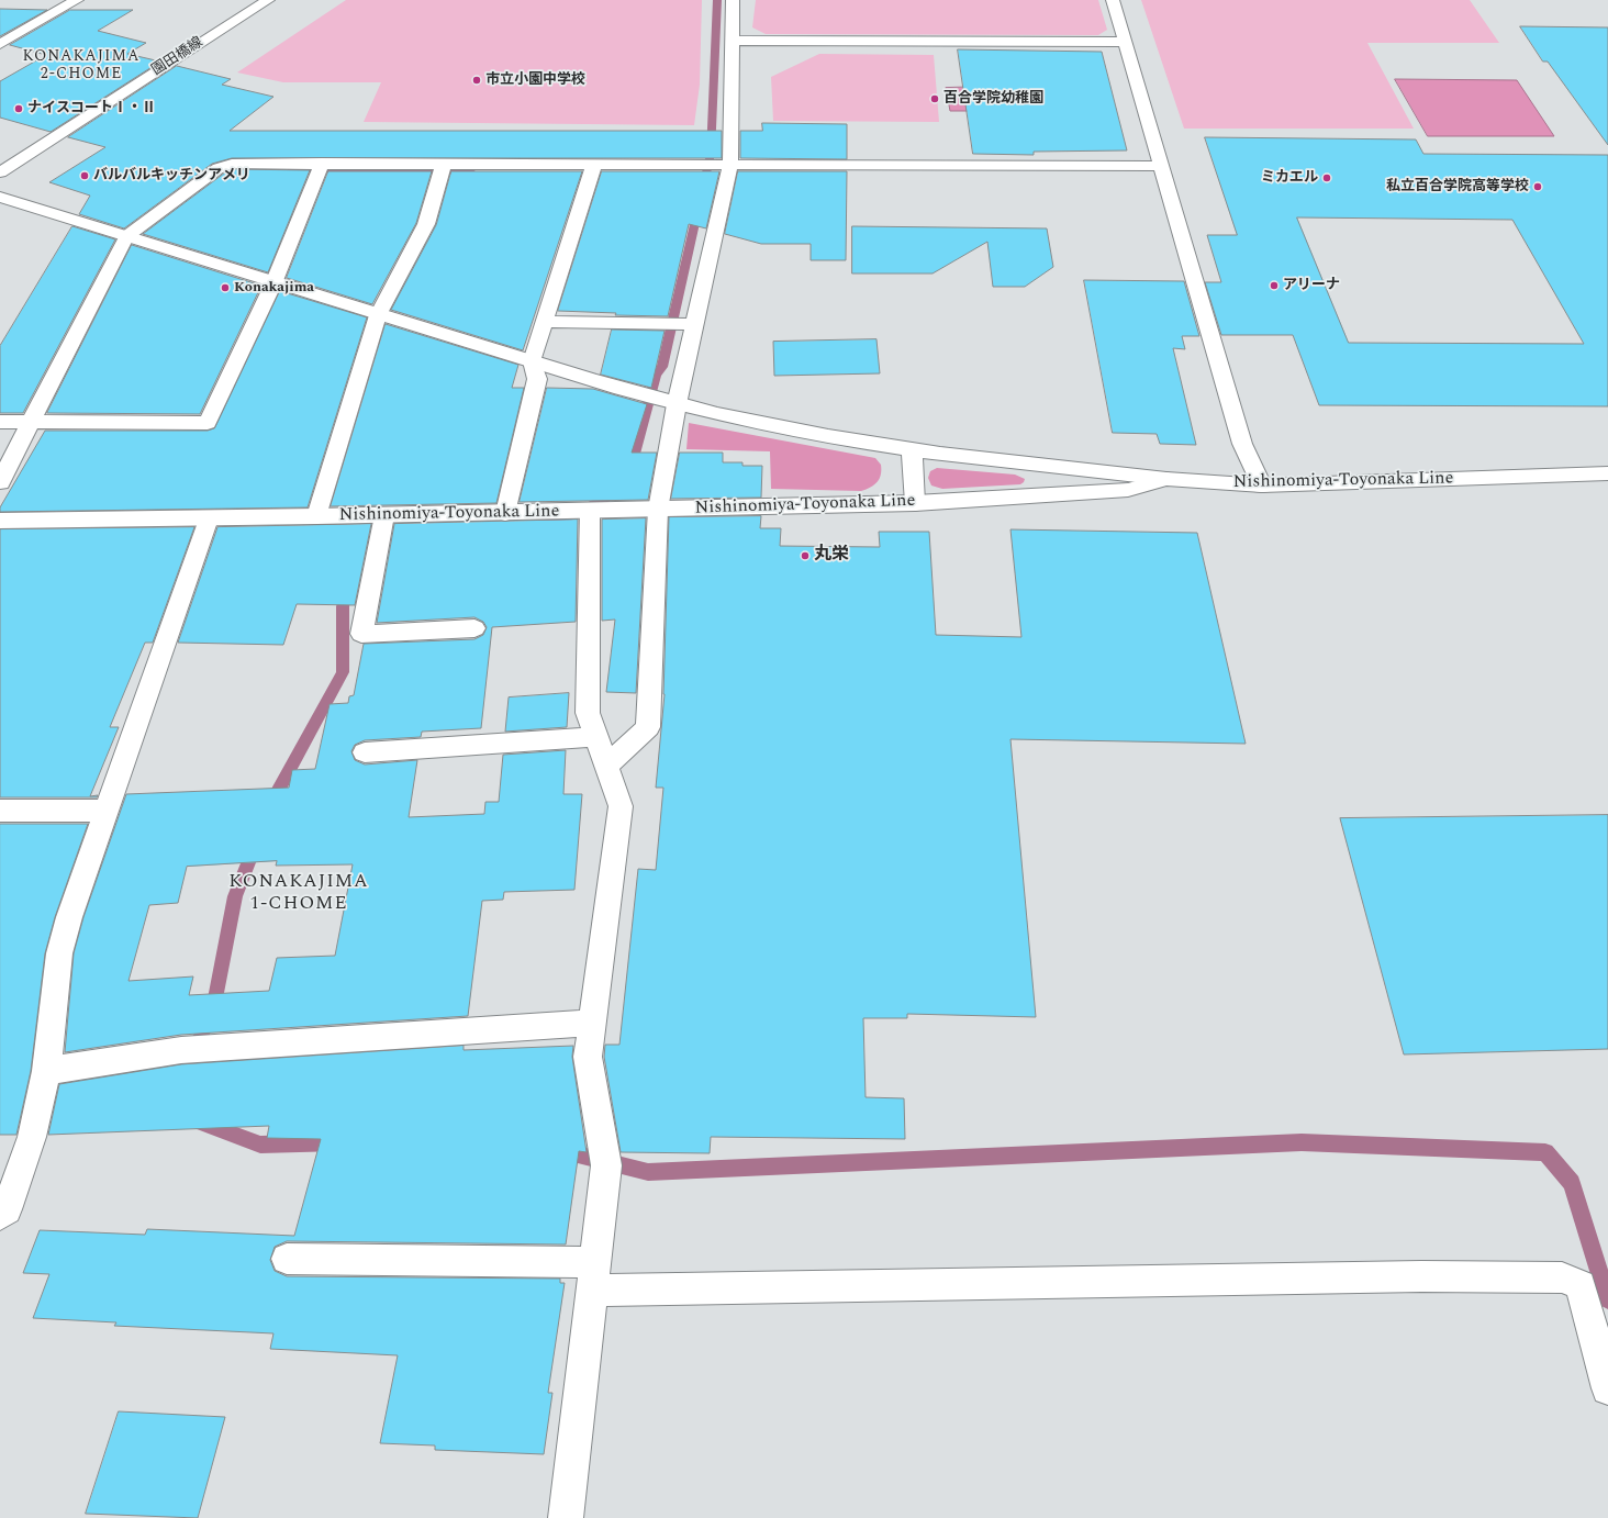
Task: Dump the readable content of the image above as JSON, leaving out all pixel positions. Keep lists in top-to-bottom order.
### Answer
{
  "streets": {
    "street": ["園田橋線", "Nishinomiya-Toyonaka Line"]
  },
  "districts": ["KONAKAJIMA 2-CHOME", "KONAKAJIMA 1-CHOME"],
  "places": [
    "市立小園中学校",
    "百合学院幼稚園",
    "ナイスコートⅠ・Ⅱ",
    "バルバルキッチンアメリ",
    "ミカエル",
    "私立百合学院高等学校",
    "アリーナ",
    "Konakajima",
    "丸栄"
  ]
}
